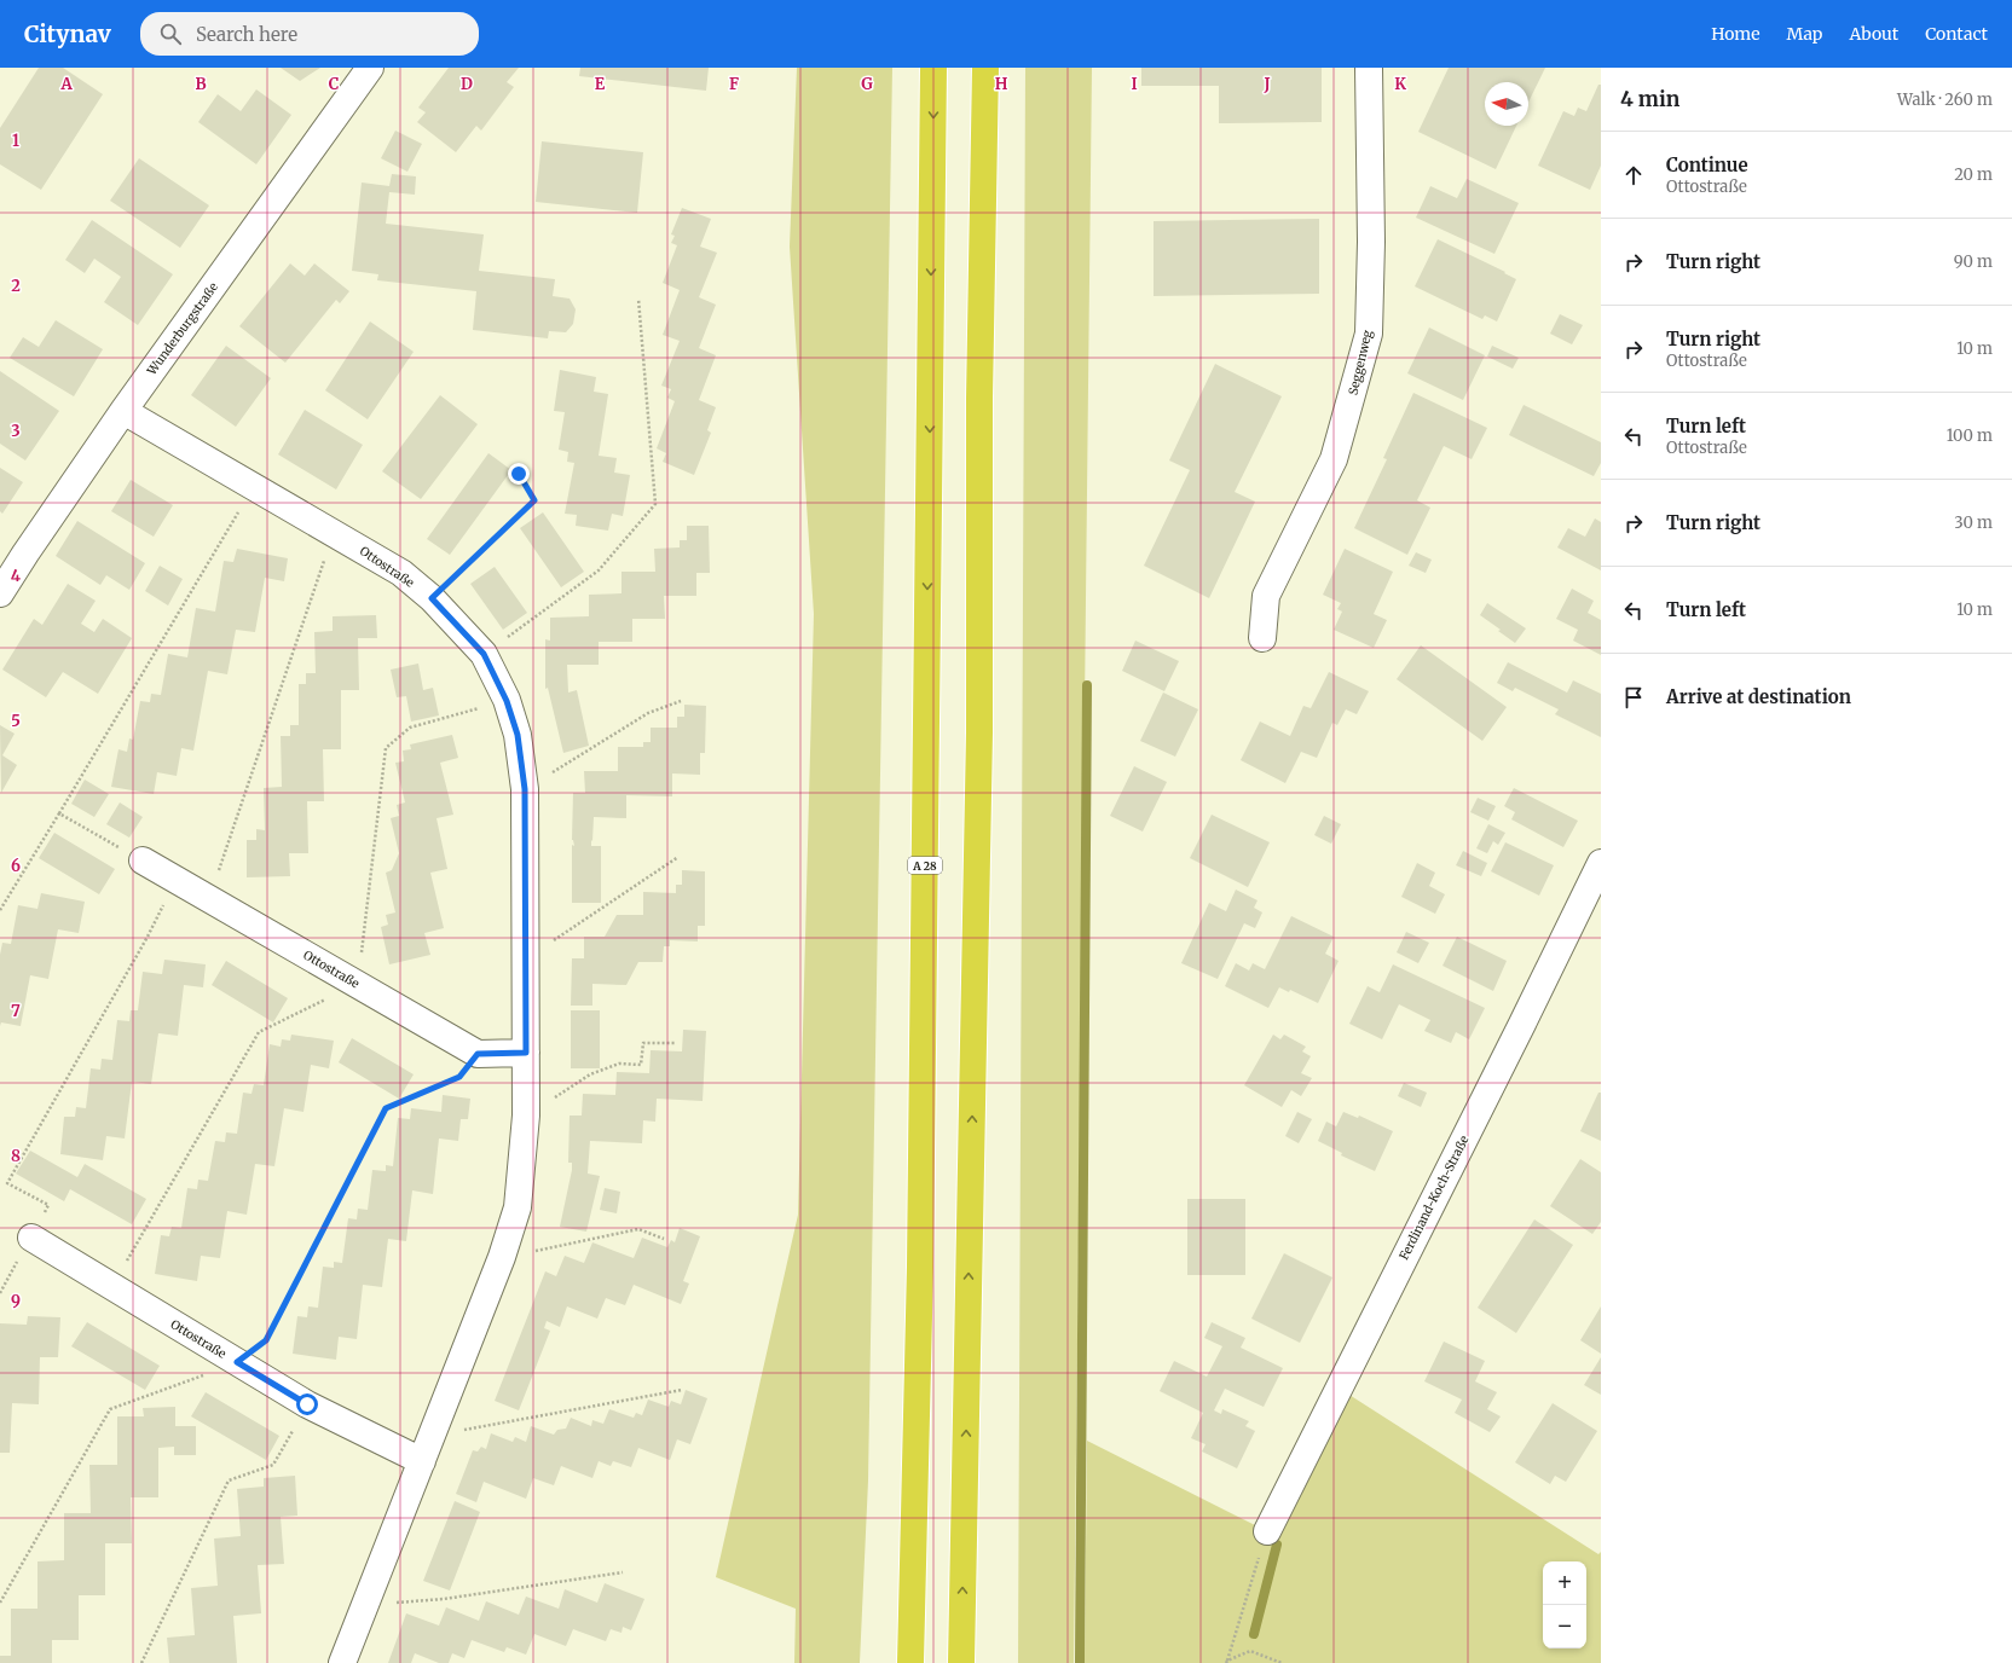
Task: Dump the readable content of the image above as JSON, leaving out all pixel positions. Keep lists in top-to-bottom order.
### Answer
{
  "streets": {
    "highway": ["A 28"],
    "street": [
      "Wunderburgstraße",
      "Seggenweg",
      "Ottostraße",
      "Ferdinand-Koch-Straße"
    ]
  },
  "crossings": [
    ["Wunderburgstraße", "Ottostraße"]
  ],
  "north": "left",
  "page": {
    "header": "Citynav",
    "search": "Search here",
    "nav": [
      "Home",
      "Map",
      "About",
      "Contact"
    ],
    "heading": ["4 min", "Walk · 260 m"],
    "list": [
      ["Continue", "Ottostraße", "20 m"],
      ["Turn right", "90 m"],
      ["Turn right", "Ottostraße", "10 m"],
      ["Turn left", "Ottostraße", "100 m"],
      ["Turn right", "30 m"],
      ["Turn left", "10 m"],
      "Arrive at destination"
    ],
    "map_buttons": ["+", "−"]
  },
  "grid": {
    "columns": [
      "A",
      "B",
      "C",
      "D",
      "E",
      "F",
      "G",
      "H",
      "I",
      "J",
      "K"
    ],
    "rows": [
      "1",
      "2",
      "3",
      "4",
      "5",
      "6",
      "7",
      "8",
      "9"
    ]
  }
}
